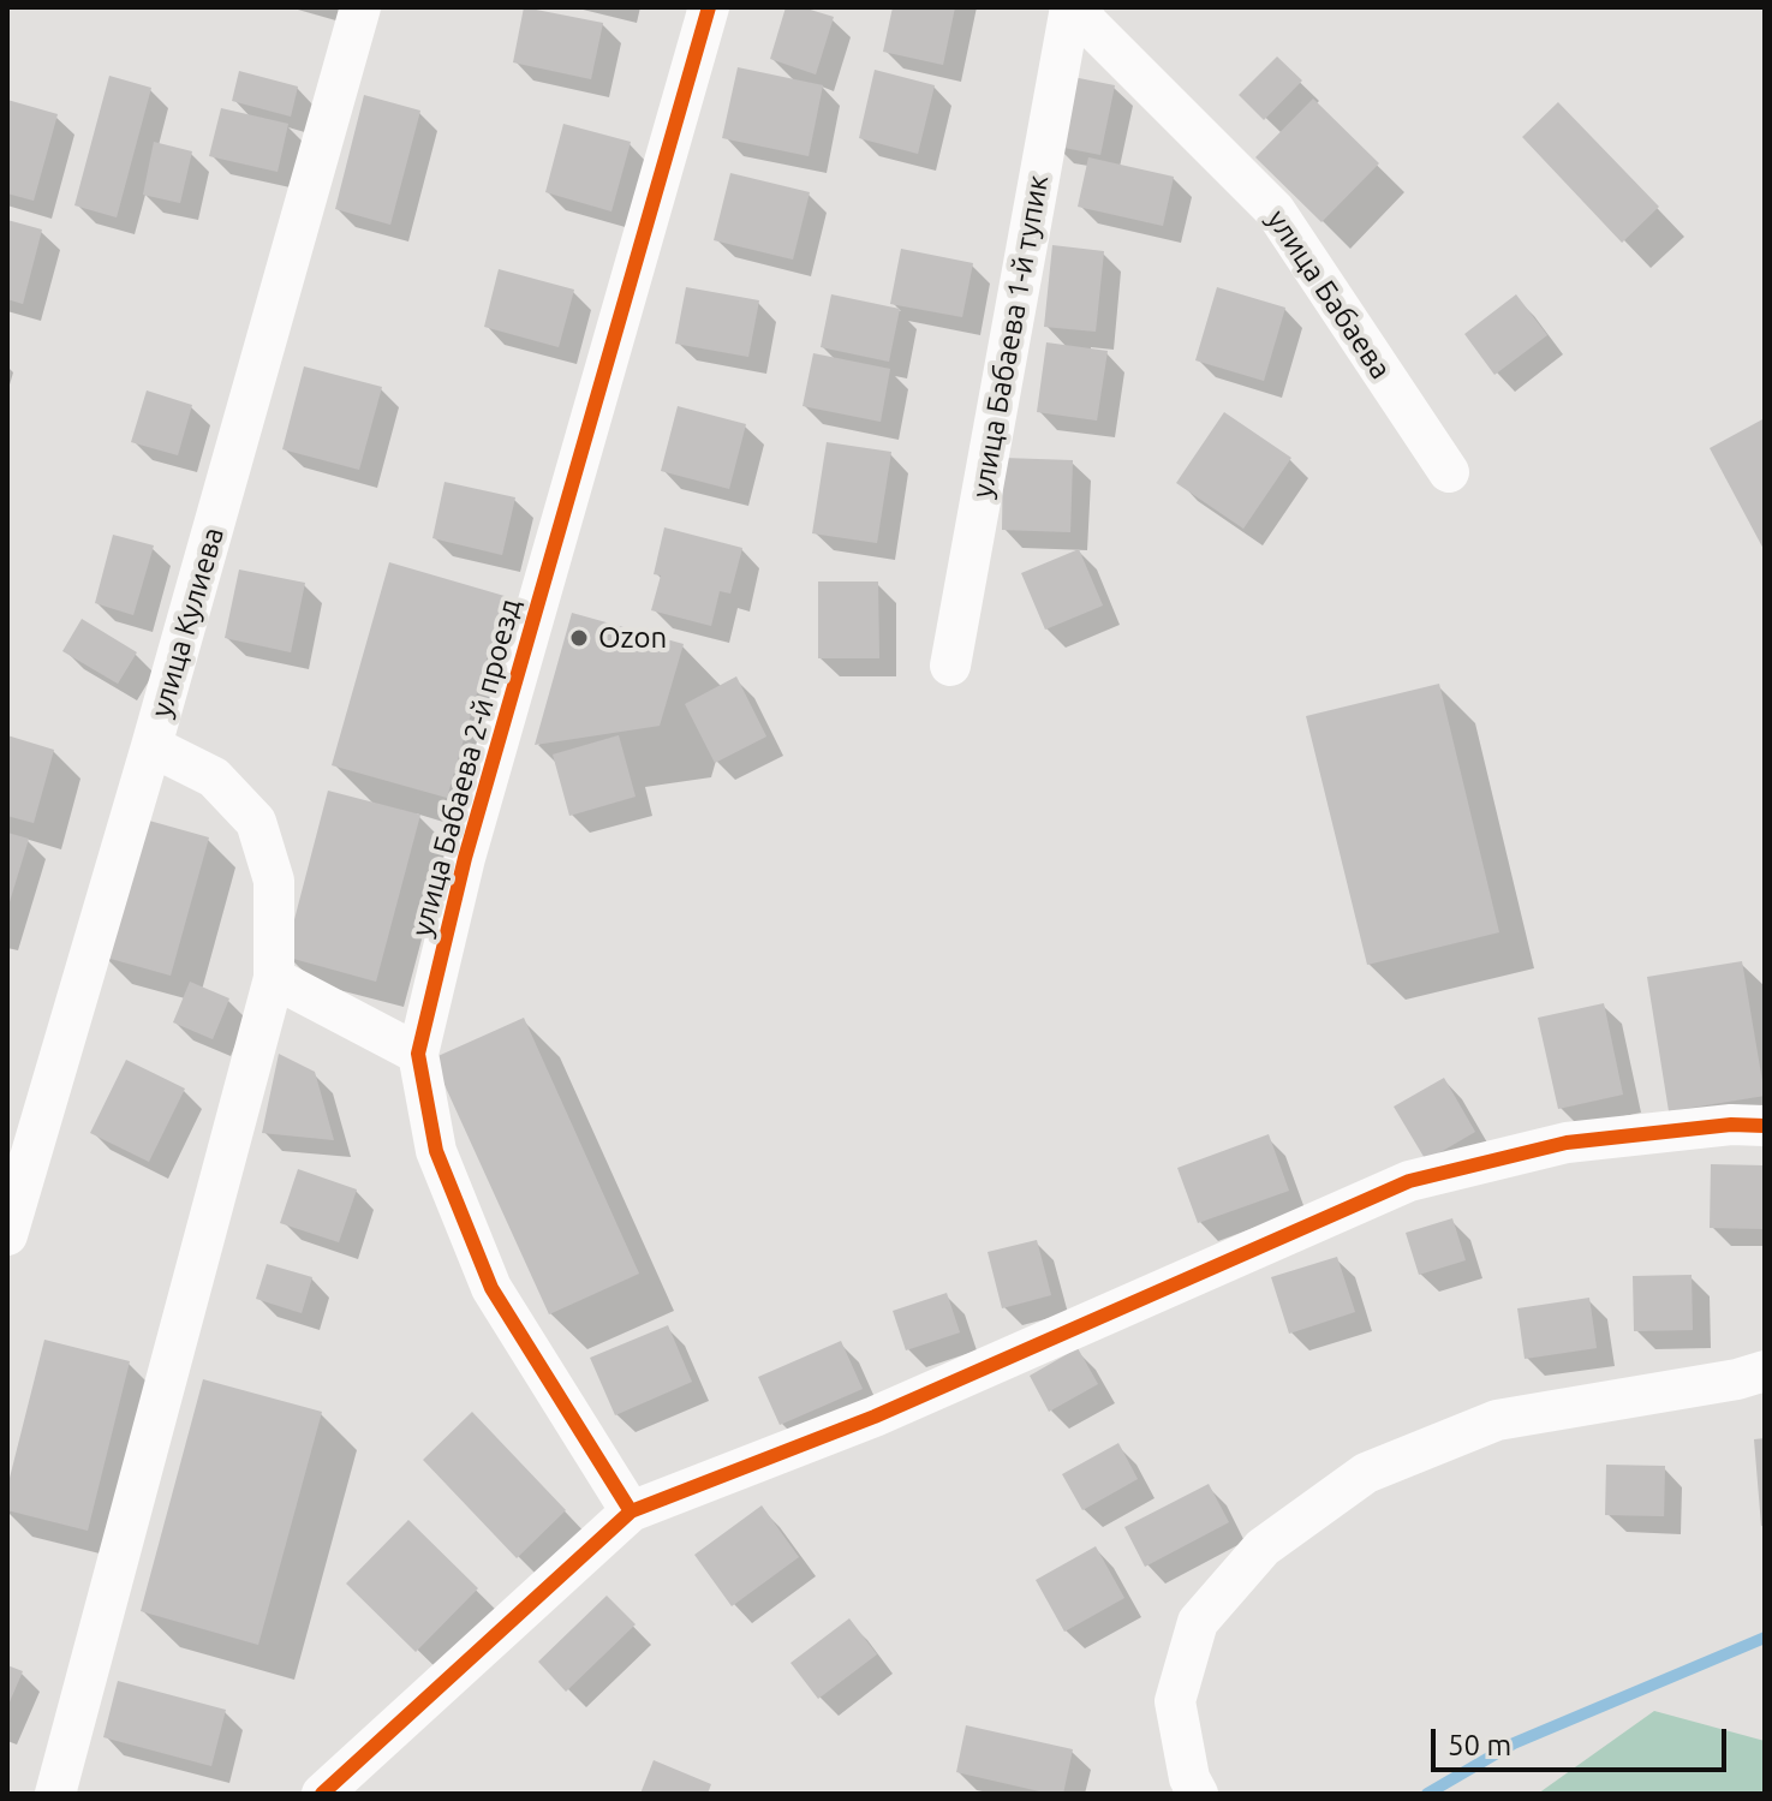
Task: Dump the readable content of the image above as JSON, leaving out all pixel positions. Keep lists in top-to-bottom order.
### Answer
{
  "streets": {
    "street": [
      "улица Бабаева",
      "улица Бабаева 1-й тупик",
      "улица Кулиева",
      "улица Бабаева 2-й проезд"
    ]
  },
  "crossings": [
    ["улица Бабаева", "улица Бабаева 1-й тупик"]
  ],
  "places": ["Ozon"],
  "scale_bar": "50 m"
}
